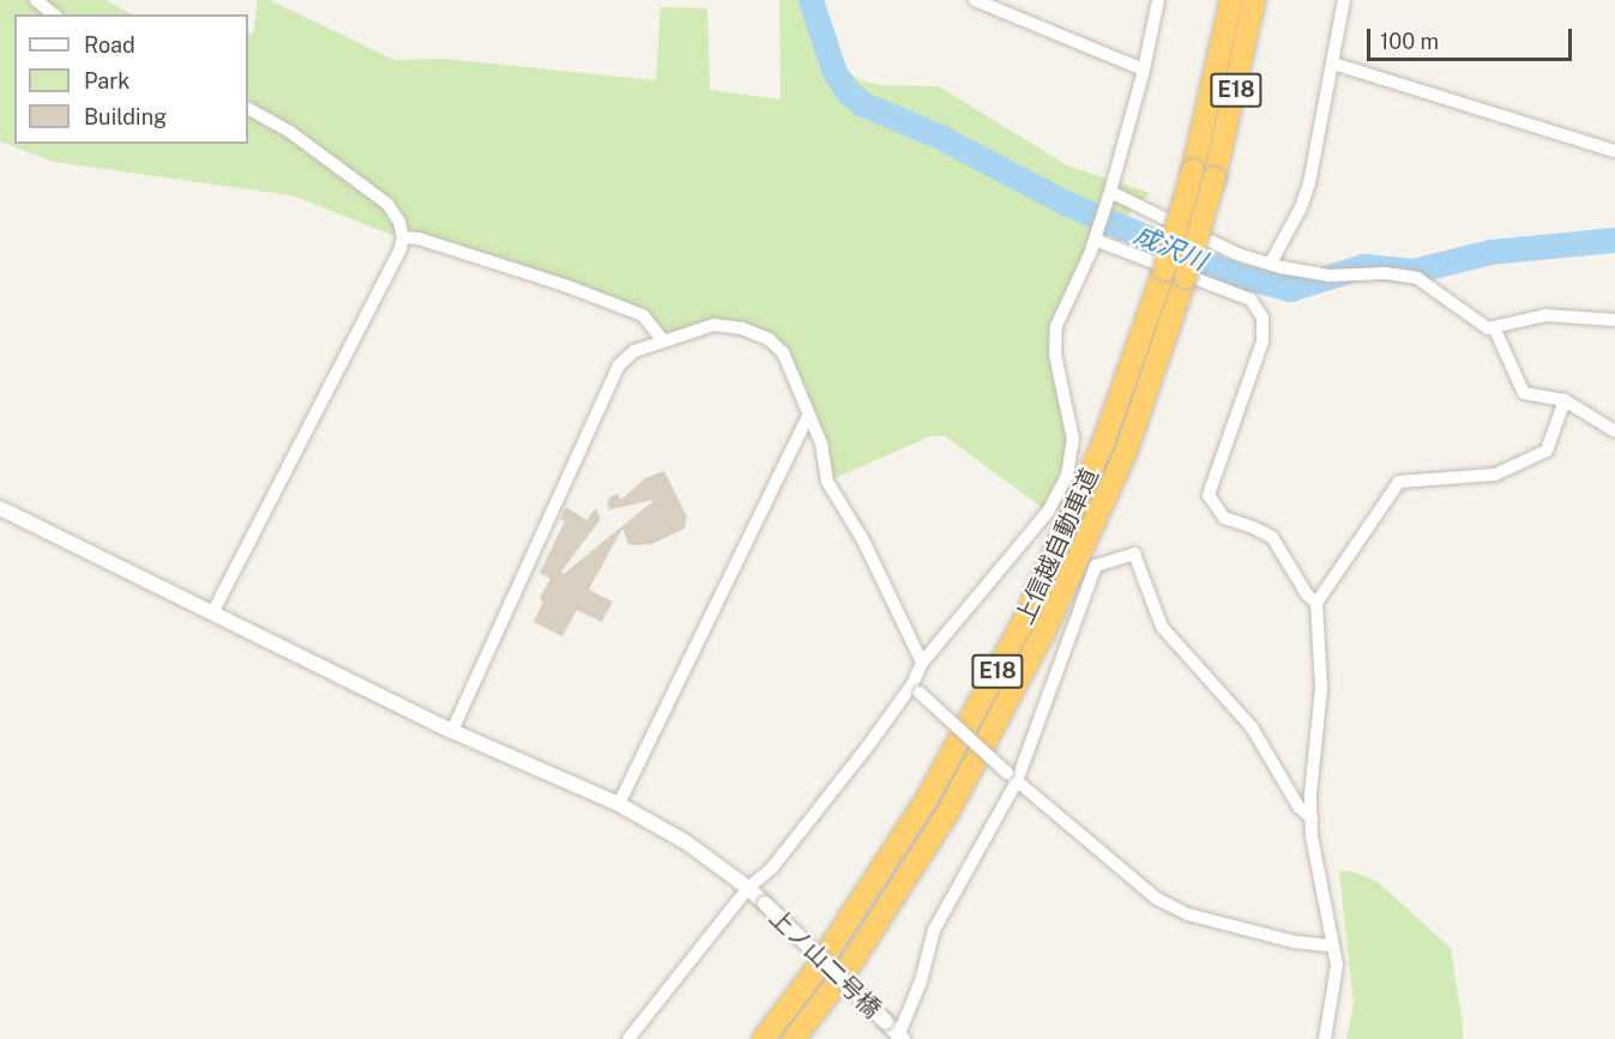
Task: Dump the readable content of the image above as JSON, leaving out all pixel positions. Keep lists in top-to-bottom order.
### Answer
{
  "streets": {
    "highway": ["E18", "上信越自動車道"],
    "street": ["上ノ山二号橋"]
  },
  "water": ["成沢川"],
  "legend": ["Road", "Park", "Building"],
  "scale_bar": "100 m"
}
